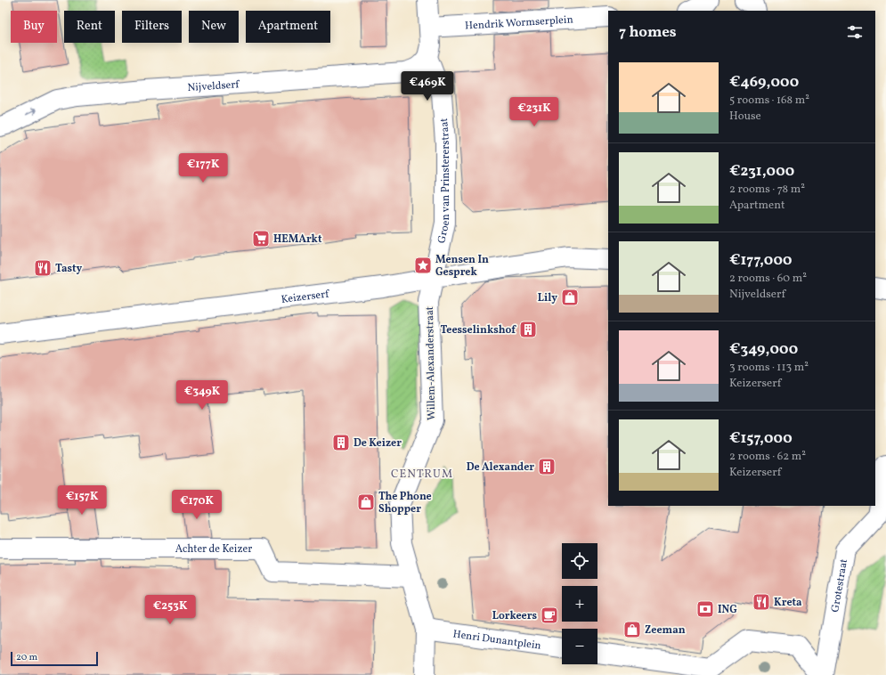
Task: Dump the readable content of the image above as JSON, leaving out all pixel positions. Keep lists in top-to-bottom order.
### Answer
{
  "streets": {
    "street": [
      "Hendrik Wormserplein",
      "Nijveldserf",
      "Groen van Prinstererstraat",
      "Keizerserf",
      "Willem-Alexanderstraat",
      "Achter de Keizer",
      "Grotestraat",
      "Henri Dunantplein"
    ]
  },
  "crossings": [
    ["Hendrik Wormserplein", "Groen van Prinstererstraat"],
    ["Nijveldserf", "Groen van Prinstererstraat"],
    ["Groen van Prinstererstraat", "Keizerserf"],
    ["Groen van Prinstererstraat", "Willem-Alexanderstraat"],
    ["Keizerserf", "Willem-Alexanderstraat"],
    ["Willem-Alexanderstraat", "Achter de Keizer"],
    ["Willem-Alexanderstraat", "Henri Dunantplein"]
  ],
  "one_way": ["Nijveldserf"],
  "districts": ["CENTRUM"],
  "places": {
    "supermarket": ["HEMArkt"],
    "place": ["Mensen In Gesprek"],
    "restaurant": ["Tasty", "Kreta"],
    "shop": ["Lily", "The Phone Shopper", "Zeeman"],
    "building": ["Teesselinkshof", "De Keizer", "De Alexander"],
    "bank": ["ING"],
    "cafe": ["Lorkeers"]
  },
  "scale_bar": "20 m",
  "page": {
    "chip": [
      "Buy",
      "Rent",
      "Filters",
      "New",
      "Apartment"
    ],
    "heading": "7 homes",
    "list": [
      {
        "name": "€469,000",
        "note": "5 rooms · 168 m² · House"
      },
      {
        "name": "€231,000",
        "note": "2 rooms · 78 m² · Apartment"
      },
      {
        "name": "€177,000",
        "note": "2 rooms · 60 m² · Nijveldserf"
      },
      {
        "name": "€349,000",
        "note": "3 rooms · 113 m² · Keizerserf"
      },
      {
        "name": "€157,000",
        "note": "2 rooms · 62 m² · Keizerserf"
      }
    ],
    "price": [
      "€469K",
      "€231K",
      "€177K",
      "€349K",
      "€157K",
      "€170K",
      "€253K"
    ],
    "map_buttons": ["+", "−"],
    "scale": "20 m"
  }
}
